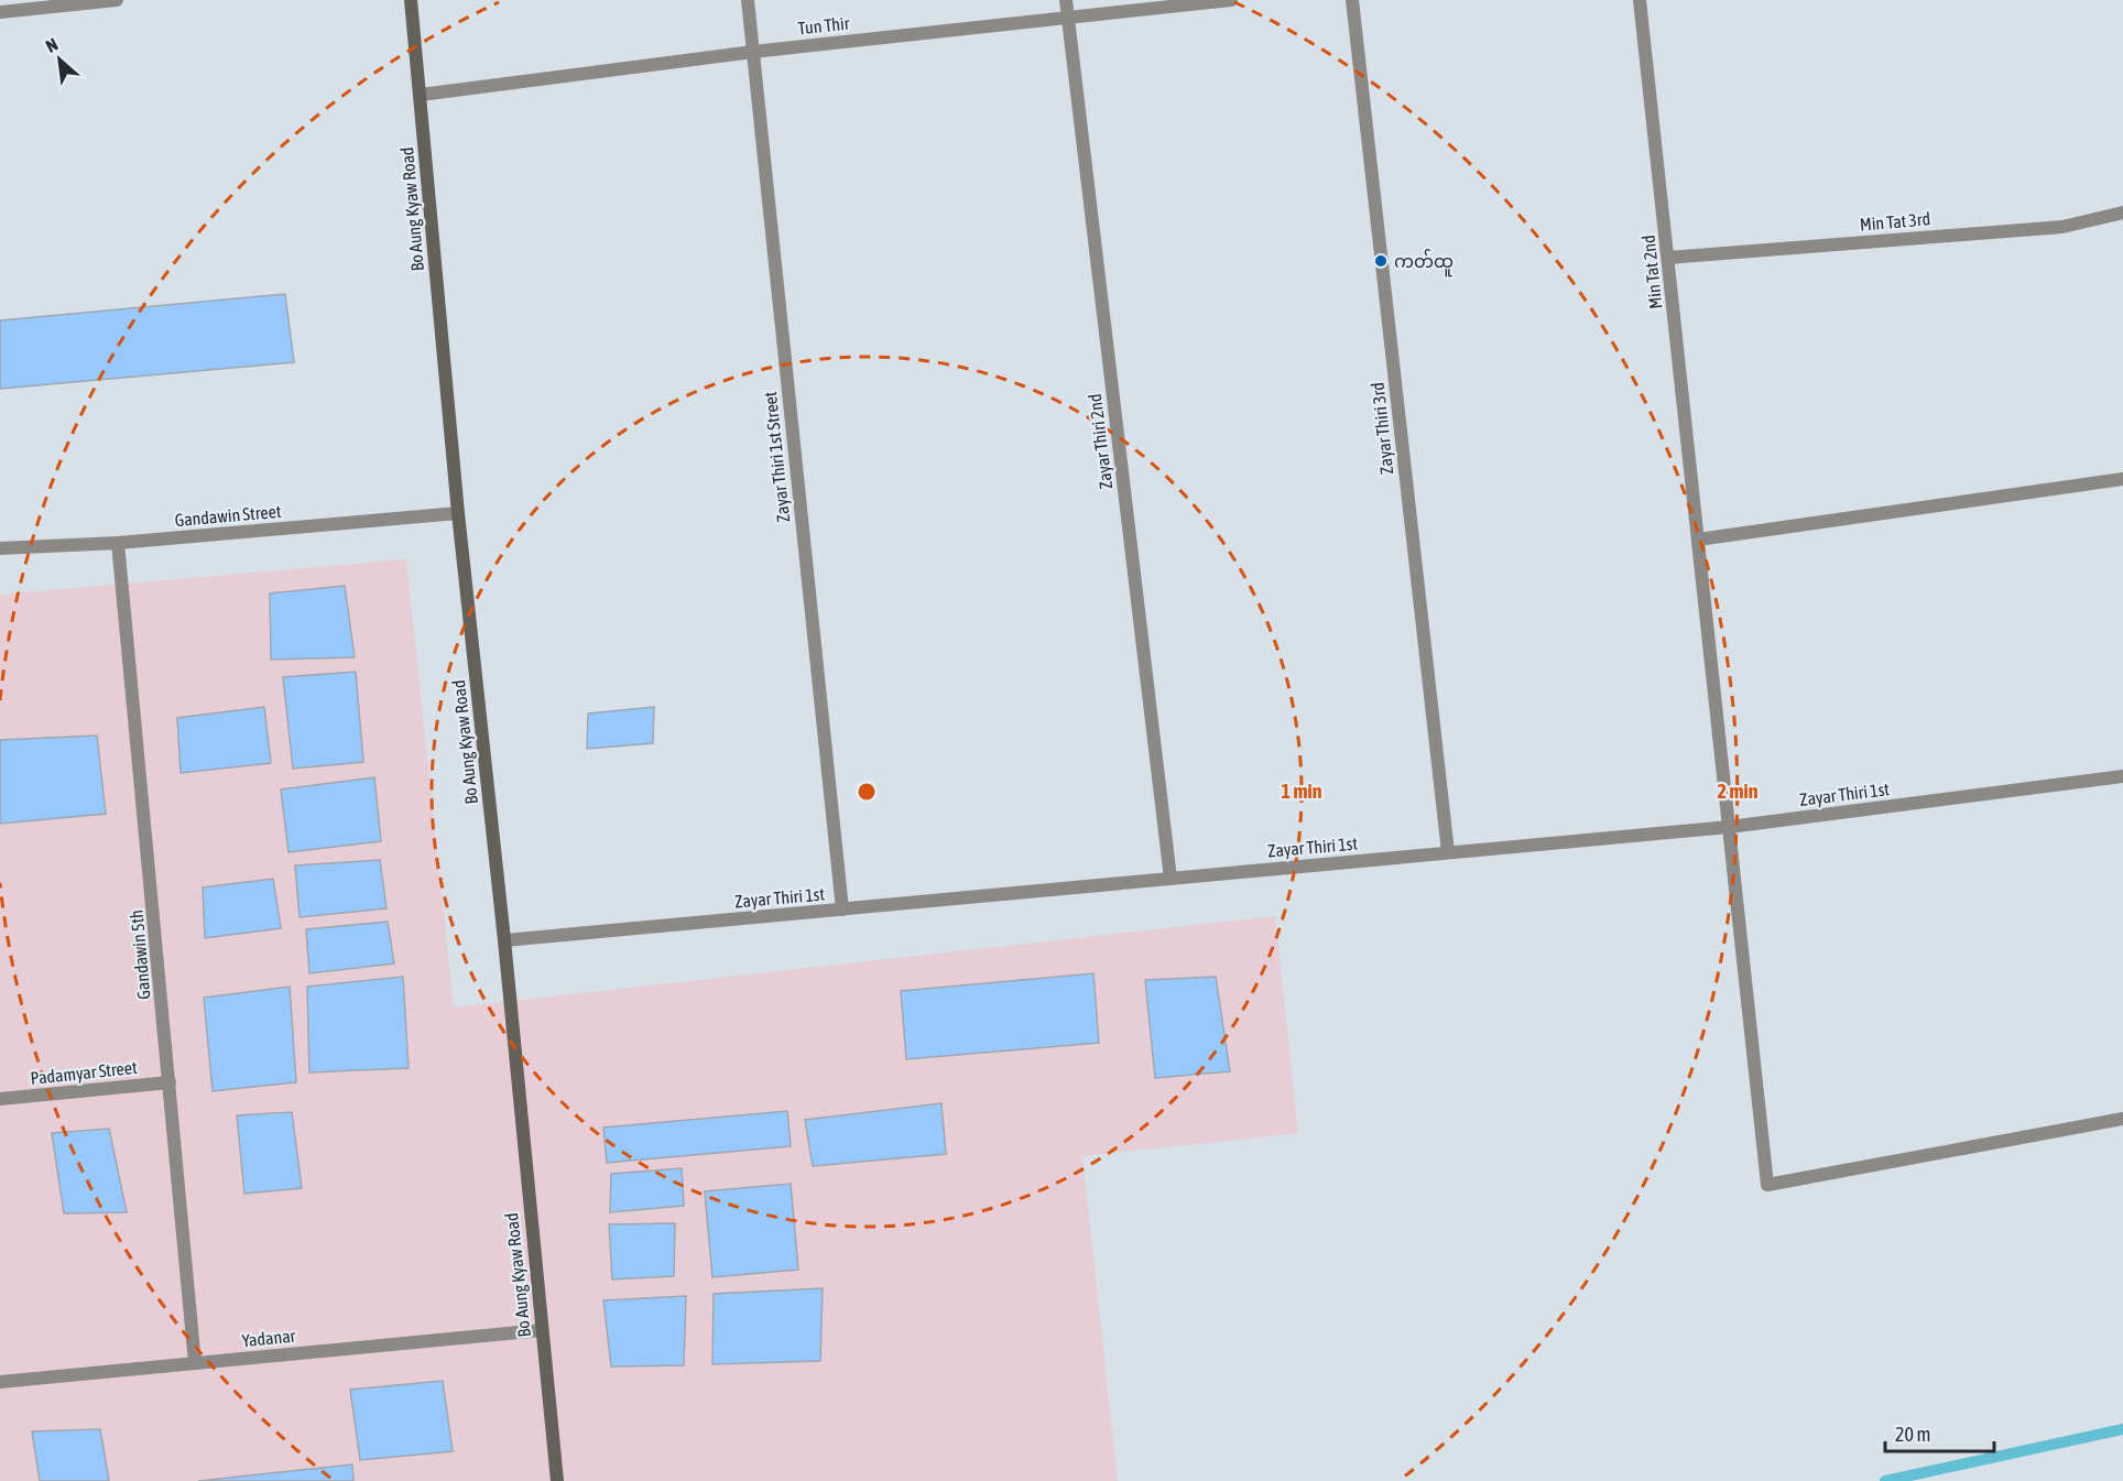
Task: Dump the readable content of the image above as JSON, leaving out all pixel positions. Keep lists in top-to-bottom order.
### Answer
{
  "streets": {
    "street": [
      "Tun Thir",
      "Bo Aung Kyaw Road",
      "Min Tat 3rd",
      "Min Tat 2nd",
      "Zayar Thiri 3rd",
      "Zayar Thiri 2nd",
      "Zayar Thiri 1st Street",
      "Gandawin Street",
      "Zayar Thiri 1st",
      "Gandawin 5th",
      "Padamyar Street",
      "Yadanar"
    ]
  },
  "crossings": [
    ["Tun Thir", "Bo Aung Kyaw Road"],
    ["Tun Thir", "Zayar Thiri 2nd"],
    ["Tun Thir", "Zayar Thiri 1st Street"],
    ["Bo Aung Kyaw Road", "Gandawin Street"],
    ["Bo Aung Kyaw Road", "Zayar Thiri 1st"],
    ["Bo Aung Kyaw Road", "Yadanar"],
    ["Min Tat 3rd", "Min Tat 2nd"],
    ["Min Tat 2nd", "Zayar Thiri 1st"],
    ["Zayar Thiri 3rd", "Zayar Thiri 1st"],
    ["Zayar Thiri 2nd", "Zayar Thiri 1st"],
    ["Zayar Thiri 1st Street", "Zayar Thiri 1st"],
    ["Gandawin Street", "Gandawin 5th"],
    ["Gandawin 5th", "Padamyar Street"],
    ["Gandawin 5th", "Yadanar"]
  ],
  "places": ["ကတ်ထူ"],
  "scale_bar": "20 m",
  "north": "top left",
  "rings": ["1 min", "2 min"]
}
